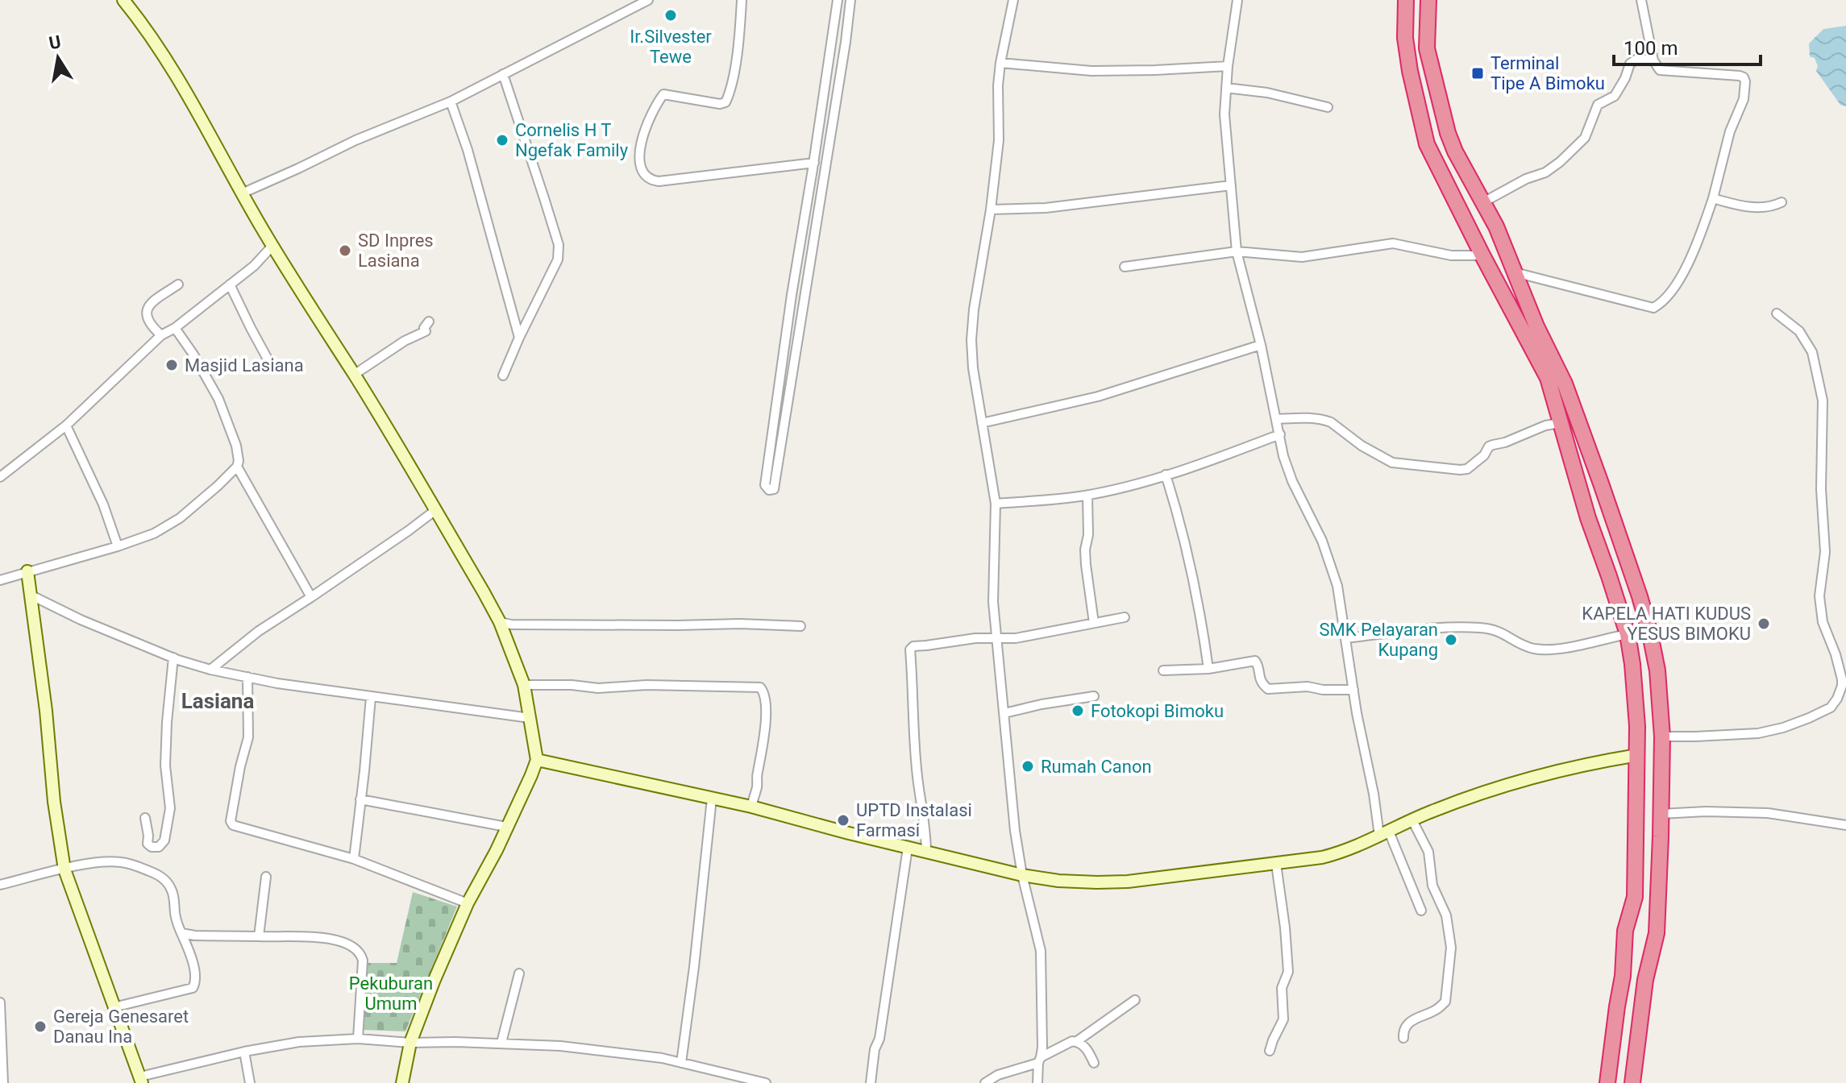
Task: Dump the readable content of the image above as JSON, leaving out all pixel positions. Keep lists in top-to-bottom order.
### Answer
{
  "districts": ["Lasiana"],
  "parks": ["Pekuburan Umum"],
  "places": {
    "other": [
      "Ir.Silvester Tewe",
      "Cornelis H T Ngefak Family",
      "SD Inpres Lasiana",
      "Masjid Lasiana",
      "KAPELA HATI KUDUS YESUS BIMOKU",
      "SMK Pelayaran Kupang",
      "Fotokopi Bimoku",
      "Rumah Canon",
      "UPTD Instalasi Farmasi",
      "Gereja Genesaret Danau Ina"
    ],
    "transit": ["Terminal Tipe A Bimoku"]
  },
  "scale_bar": "100 m",
  "north": "top"
}
